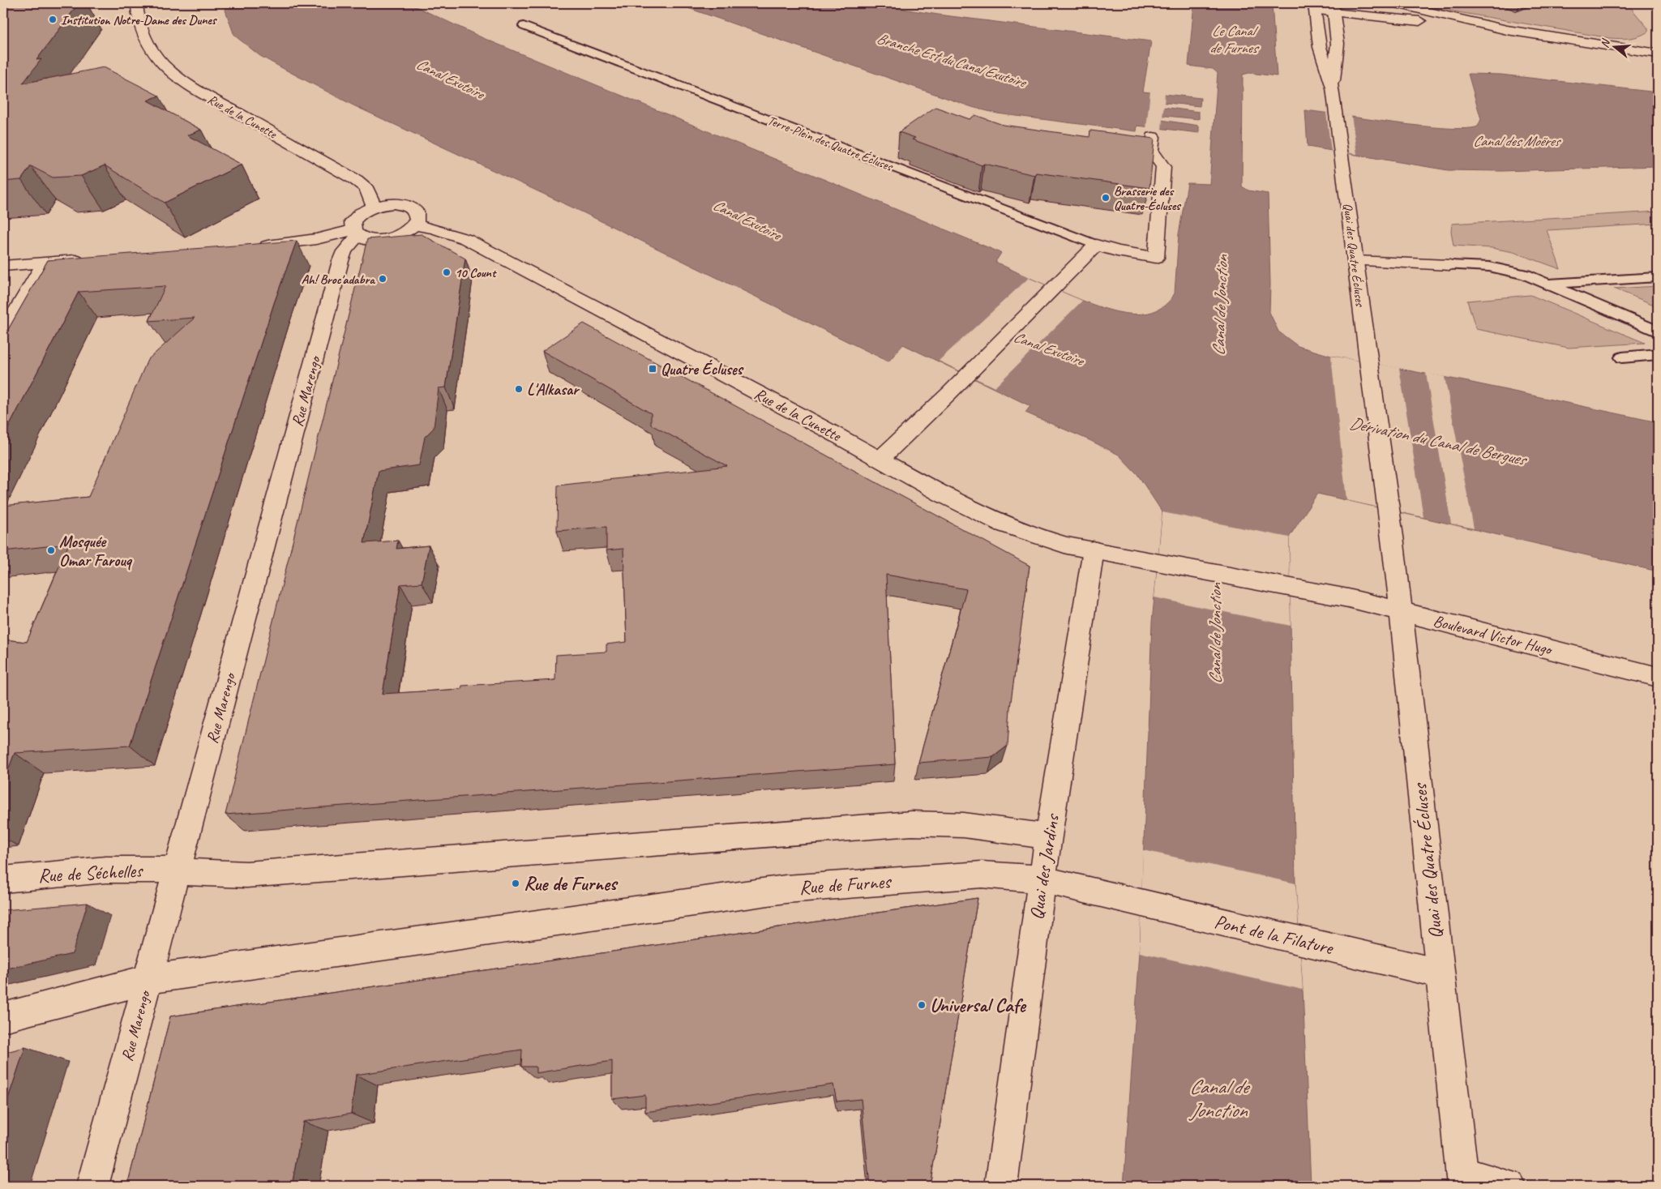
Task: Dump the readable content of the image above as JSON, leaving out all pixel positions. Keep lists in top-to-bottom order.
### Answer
{
  "streets": {
    "street": [
      "Rue de la Cunette",
      "Quai des Quatre Écluses",
      "Rue Marengo",
      "Boulevard Victor Hugo",
      "Quai des Jardins",
      "Rue de Séchelles",
      "Rue de Furnes",
      "Pont de la Filature"
    ],
    "lane": ["Terre-Plein des Quatre Écluses"]
  },
  "crossings": [
    ["Rue de la Cunette", "Rue Marengo"],
    ["Rue de la Cunette", "Boulevard Victor Hugo"],
    ["Rue de la Cunette", "Quai des Jardins"],
    ["Quai des Quatre Écluses", "Boulevard Victor Hugo"],
    ["Quai des Quatre Écluses", "Pont de la Filature"],
    ["Rue Marengo", "Rue de Séchelles"],
    ["Rue Marengo", "Rue de Furnes"],
    ["Quai des Jardins", "Rue de Furnes"],
    ["Rue de Furnes", "Pont de la Filature"]
  ],
  "water": [
    "Le Canal de Furnes",
    "Branche Est du Canal Exutoire",
    "Canal Exutoire",
    "Canal des Moëres",
    "Canal de Jonction",
    "Dérivation du Canal de Bergues"
  ],
  "places": {
    "other": [
      "Institution Notre-Dame des Dunes",
      "Brasserie des Quatre-Écluses",
      "10 Count",
      "Ah! Broc'adabra",
      "L'Alkasar",
      "Mosquée Omar Farouq",
      "Rue de Furnes",
      "Universal Cafe"
    ],
    "transit": ["Quatre Écluses"]
  },
  "north": "left"
}
